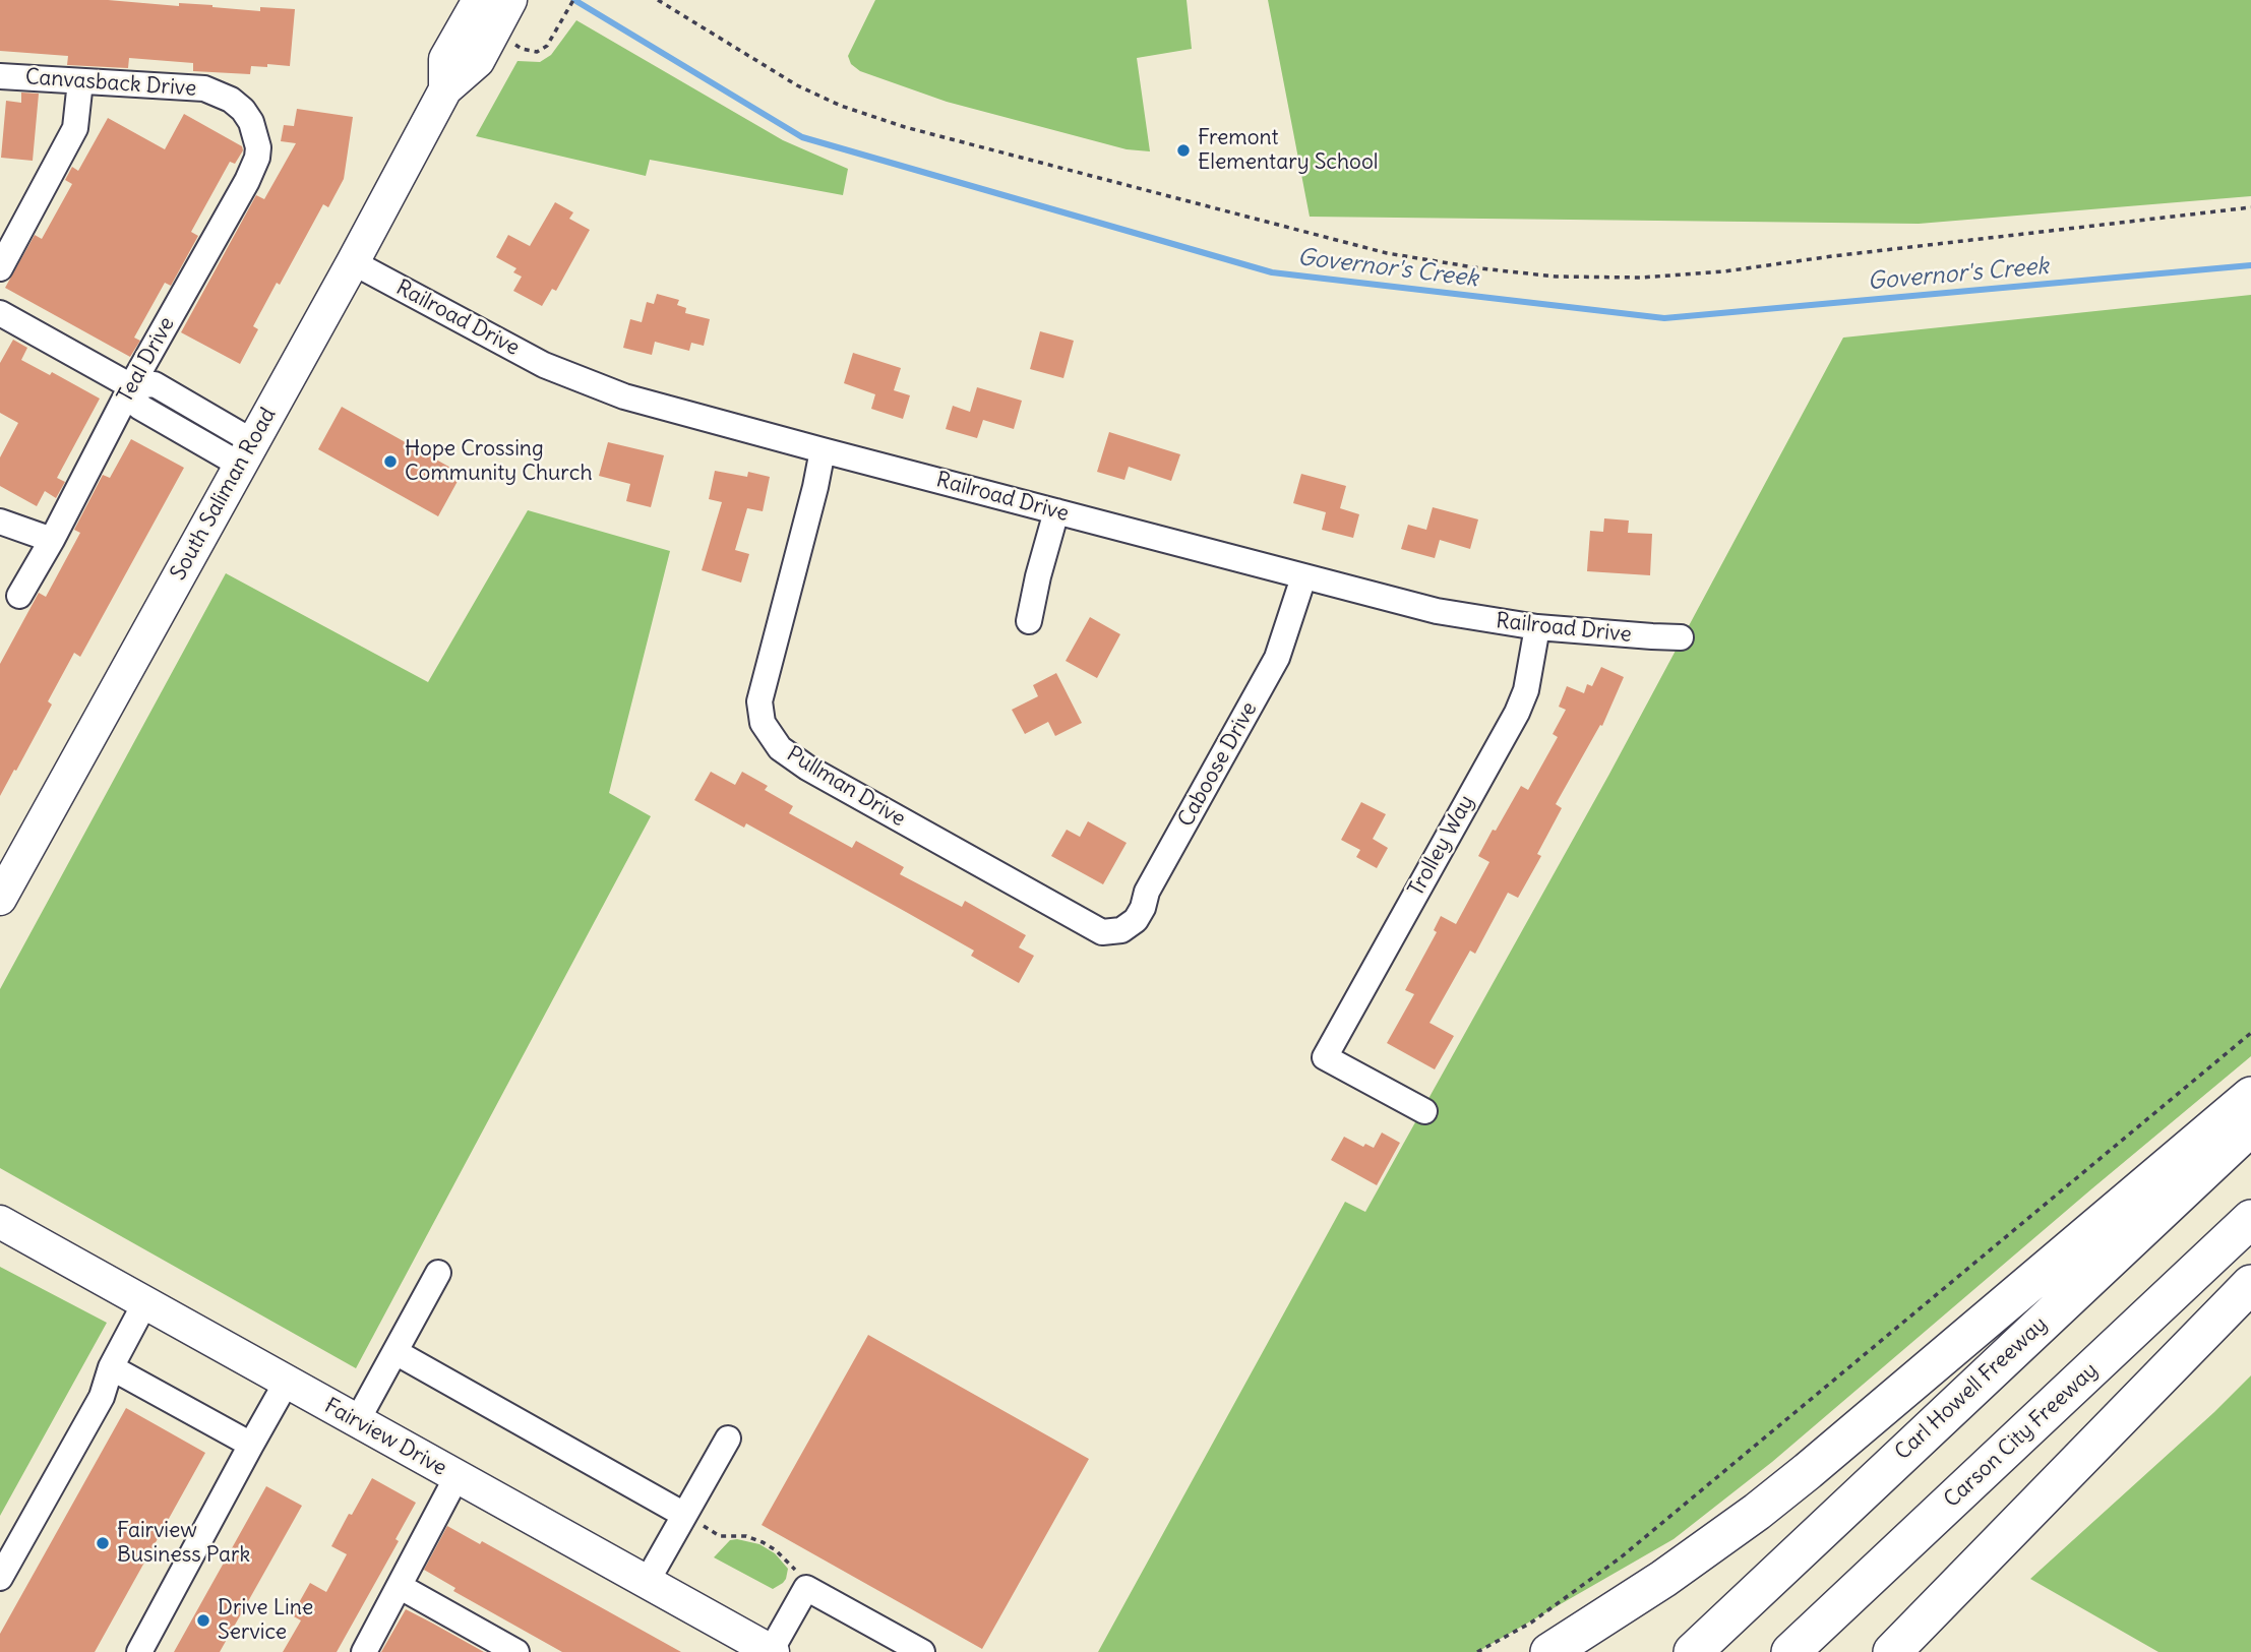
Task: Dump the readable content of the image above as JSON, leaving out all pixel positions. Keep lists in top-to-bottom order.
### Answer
{
  "streets": {
    "highway": ["Carl Howell Freeway", "Carson City Freeway"],
    "main road": ["South Saliman Road", "Fairview Drive"],
    "street": [
      "Canvasback Drive",
      "Railroad Drive",
      "Teal Drive",
      "Caboose Drive",
      "Pullman Drive",
      "Trolley Way"
    ]
  },
  "crossings": [
    ["Canvasback Drive", "Teal Drive"],
    ["Railroad Drive", "South Saliman Road"],
    ["Railroad Drive", "Caboose Drive"],
    ["Railroad Drive", "Pullman Drive"],
    ["Railroad Drive", "Trolley Way"],
    ["Caboose Drive", "Pullman Drive"]
  ],
  "water": ["Governor's Creek"],
  "places": [
    "Fremont Elementary School",
    "Hope Crossing Community Church",
    "Fairview Business Park",
    "Drive Line Service"
  ]
}
